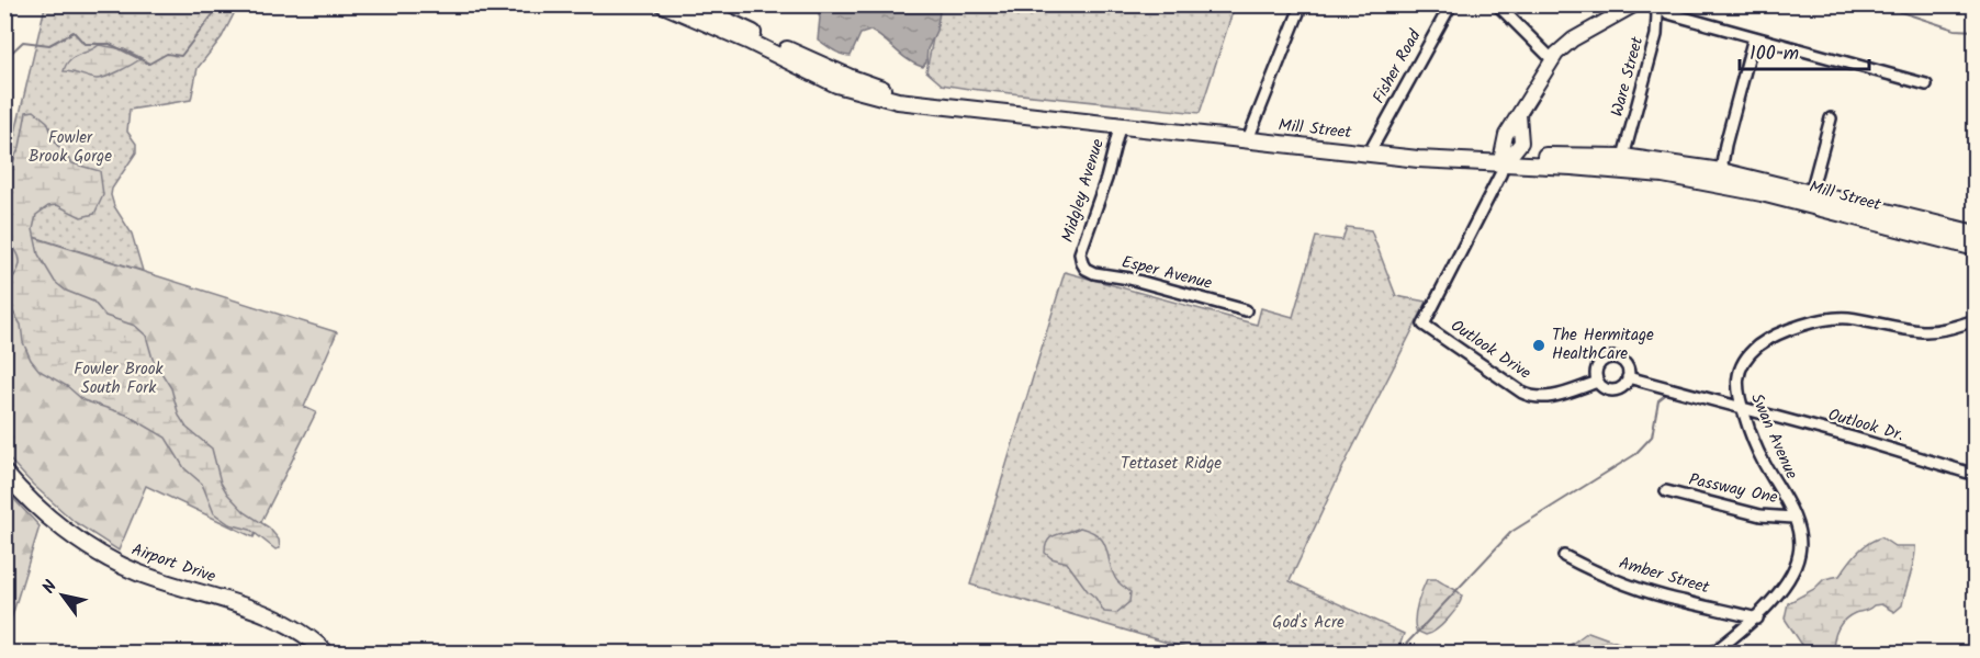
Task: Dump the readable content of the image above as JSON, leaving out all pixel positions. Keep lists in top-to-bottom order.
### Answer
{
  "streets": {
    "main road": ["Mill Street", "Airport Drive"],
    "street": [
      "Fisher Road",
      "Ware Street",
      "Midgley Avenue",
      "Esper Avenue",
      "Outlook Drive",
      "Swan Avenue",
      "Passway One",
      "Amber Street"
    ]
  },
  "crossings": [
    ["Fisher Road", "Mill Street"],
    ["Ware Street", "Mill Street"],
    ["Mill Street", "Midgley Avenue"],
    ["Mill Street", "Outlook Drive"],
    ["Midgley Avenue", "Esper Avenue"],
    ["Swan Avenue", "Passway One"],
    ["Swan Avenue", "Amber Street"]
  ],
  "parks": [
    "Fowler Brook Gorge",
    "Fowler Brook South Fork",
    "Tettaset Ridge",
    "God's Acre"
  ],
  "places": ["The Hermitage HealthCare"],
  "scale_bar": "100 m",
  "north": "top left"
}
